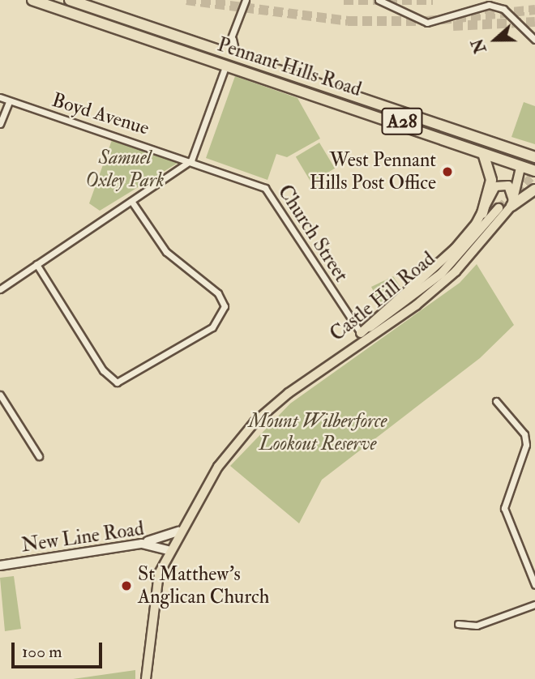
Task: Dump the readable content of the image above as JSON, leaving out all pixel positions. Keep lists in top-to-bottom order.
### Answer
{
  "streets": {
    "highway": ["Pennant Hills Road", "A28"],
    "main road": ["Castle Hill Road", "New Line Road"],
    "street": ["Boyd Avenue", "Church Street"]
  },
  "crossings": [
    ["Pennant Hills Road", "Castle Hill Road"],
    ["Boyd Avenue", "Church Street"],
    ["Church Street", "Castle Hill Road"],
    ["Castle Hill Road", "New Line Road"]
  ],
  "parks": ["Samuel Oxley Park", "Mount Wilberforce Lookout Reserve"],
  "places": ["West Pennant Hills Post Office", "St Matthew's Anglican Church"],
  "scale_bar": "100 m",
  "north": "left"
}
